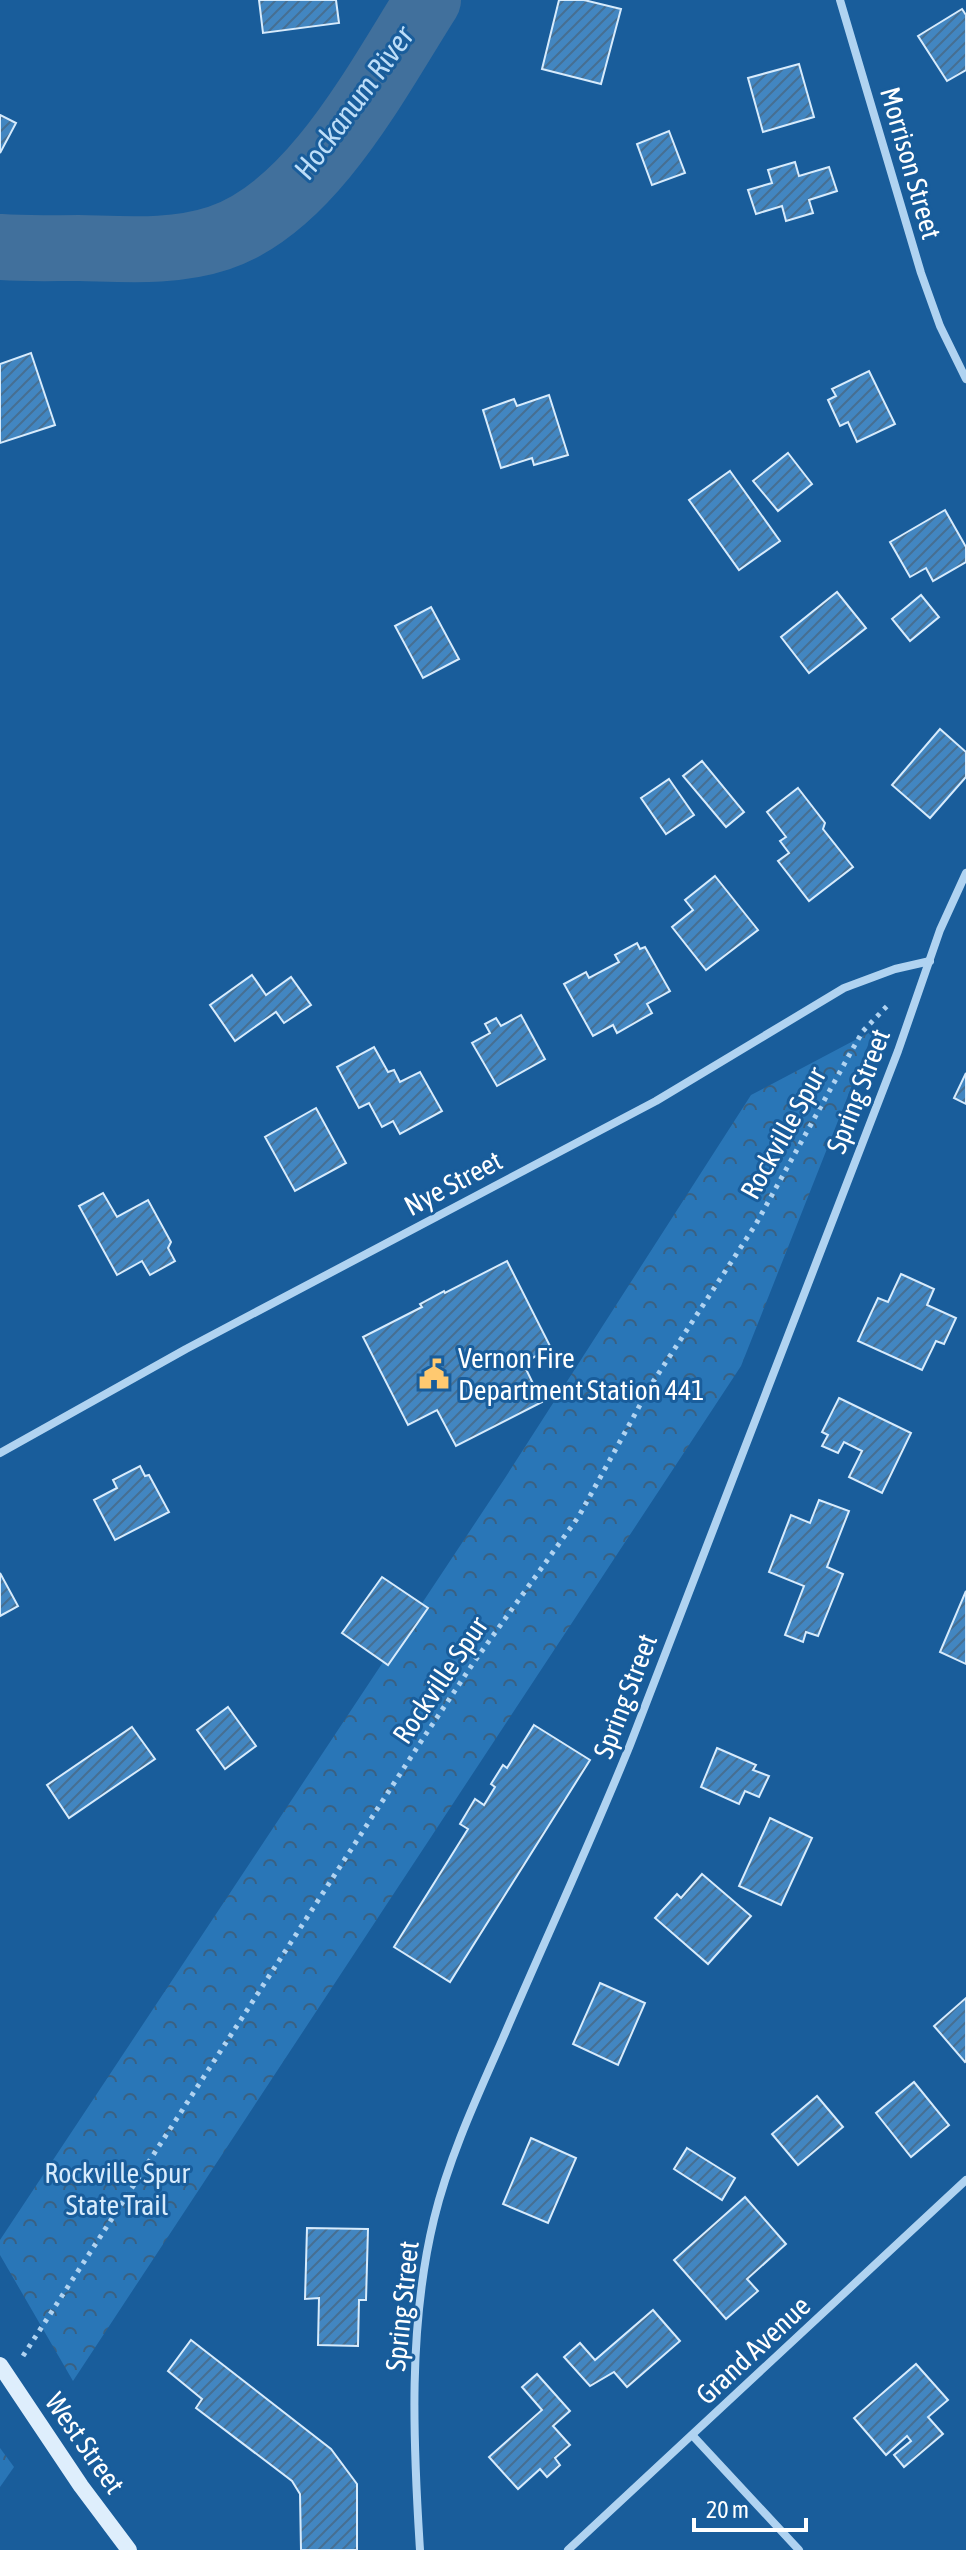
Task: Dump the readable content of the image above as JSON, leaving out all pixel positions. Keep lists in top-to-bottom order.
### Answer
{
  "streets": {
    "main road": ["West Street"],
    "street": [
      "Morrison Street",
      "Spring Street",
      "Nye Street",
      "Grand Avenue"
    ],
    "path": ["Rockville Spur"]
  },
  "crossings": [
    ["Spring Street", "Nye Street"]
  ],
  "water": ["Hockanum River"],
  "parks": ["Rockville Spur State Trail"],
  "places": {
    "public building": ["Vernon Fire Department Station 441"]
  },
  "scale_bar": "20 m"
}
